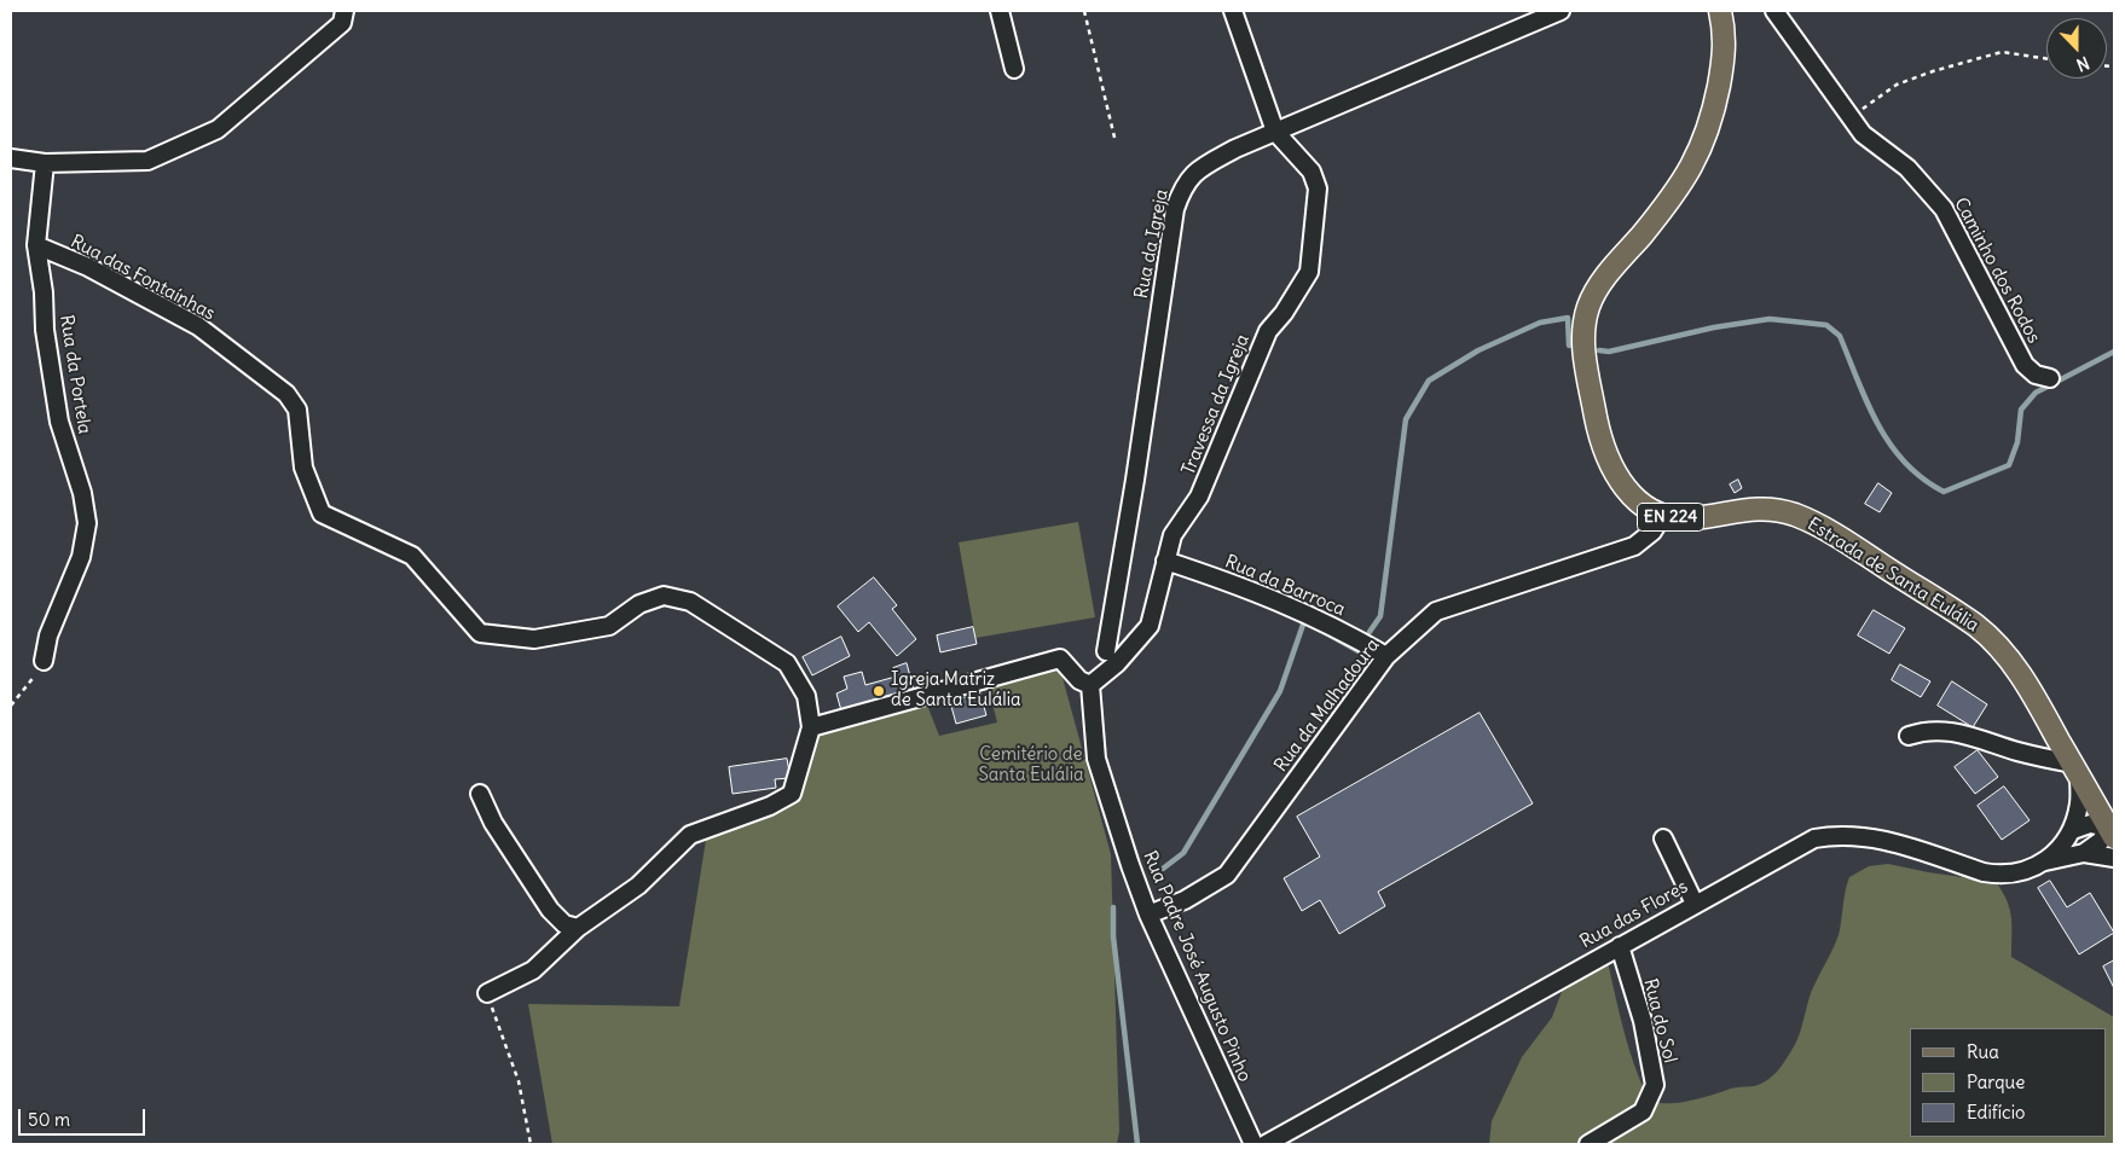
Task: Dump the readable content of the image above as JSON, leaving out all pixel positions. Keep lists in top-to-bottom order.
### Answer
{
  "streets": {
    "main road": ["EN 224", "Estrada de Santa Eulália"],
    "street": [
      "Rua da Igreja",
      "Caminho dos Rodos",
      "Rua das Fontaínhas",
      "Rua da Portela",
      "Travessa da Igreja",
      "Rua da Barroca",
      "Rua da Malhadoura",
      "Rua das Flores",
      "Rua Padre José Augusto Pinho",
      "Rua do Sol"
    ]
  },
  "crossings": [
    ["Rua da Igreja", "Travessa da Igreja"],
    ["Rua das Fontaínhas", "Rua da Portela"],
    ["Travessa da Igreja", "Rua da Barroca"],
    ["Travessa da Igreja", "Rua Padre José Augusto Pinho"],
    ["Estrada de Santa Eulália", "Rua da Malhadoura"],
    ["Rua da Barroca", "Rua da Malhadoura"],
    ["Rua da Malhadoura", "Rua Padre José Augusto Pinho"],
    ["Rua das Flores", "Rua do Sol"]
  ],
  "parks": ["Cemitério de Santa Eulália"],
  "places": ["Igreja Matriz de Santa Eulália"],
  "legend": ["Rua", "Parque", "Edifício"],
  "scale_bar": "50 m",
  "north": "bottom"
}
